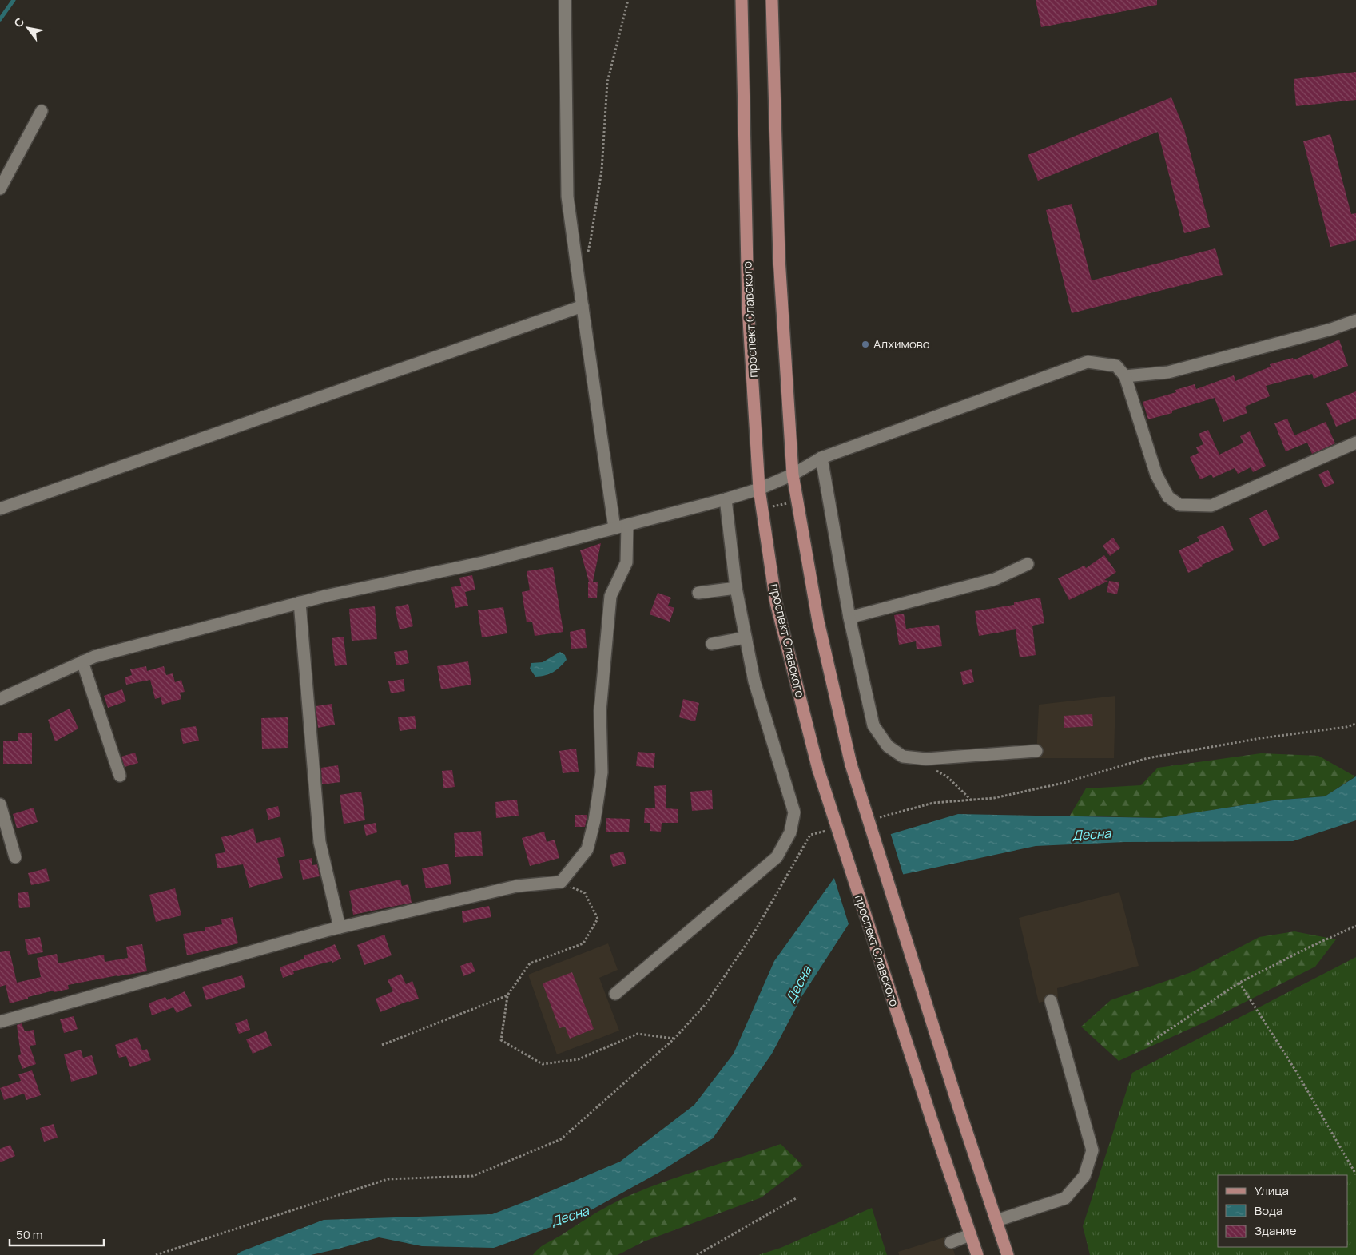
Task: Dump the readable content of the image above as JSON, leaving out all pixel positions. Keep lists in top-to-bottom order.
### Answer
{
  "streets": {
    "main road": ["проспект Славского"]
  },
  "water": ["Десна"],
  "places": ["Алхимово"],
  "legend": ["Улица", "Вода", "Здание"],
  "scale_bar": "50 m",
  "north": "top left"
}
